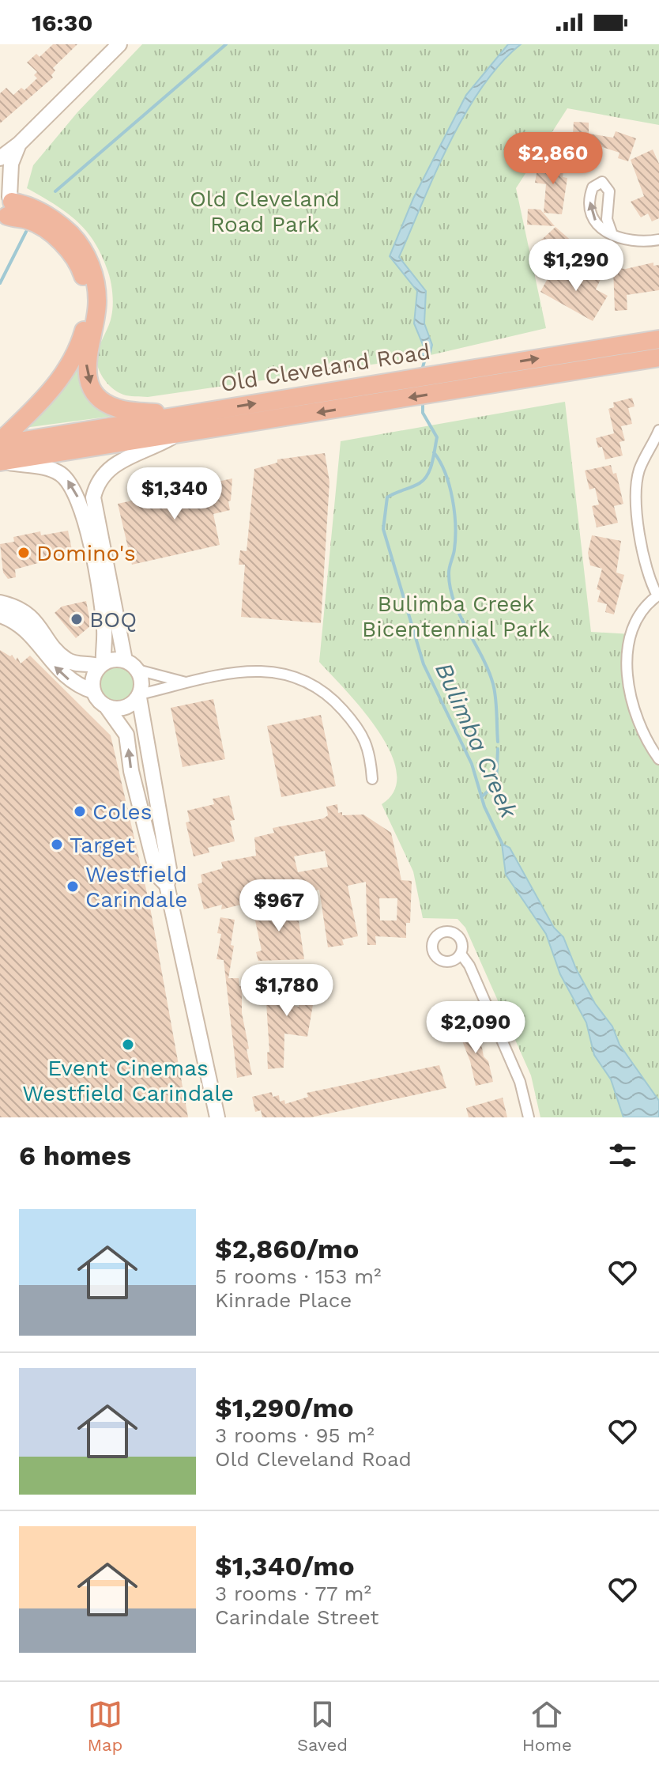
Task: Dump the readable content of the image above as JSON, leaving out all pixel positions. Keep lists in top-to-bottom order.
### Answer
{
  "streets": {
    "highway": ["Old Cleveland Road"]
  },
  "water": ["Bulimba Creek"],
  "parks": ["Old Cleveland Road Park", "Bulimba Creek Bicentennial Park"],
  "places": [
    "Domino's",
    "BOQ",
    "Coles",
    "Target",
    "Westfield Carindale",
    "Event Cinemas Westfield Carindale"
  ],
  "page": {
    "status": "16:30",
    "price": [
      "$2,860",
      "$1,290",
      "$1,340",
      "$967",
      "$1,780",
      "$2,090"
    ],
    "heading": "6 homes",
    "list": [
      {
        "name": "$2,860/mo",
        "note": "5 rooms · 153 m² · Kinrade Place"
      },
      {
        "name": "$1,290/mo",
        "note": "3 rooms · 95 m² · Old Cleveland Road"
      },
      {
        "name": "$1,340/mo",
        "note": "3 rooms · 77 m² · Carindale Street"
      }
    ],
    "tabs": ["Map", "Saved", "Home"]
  }
}
